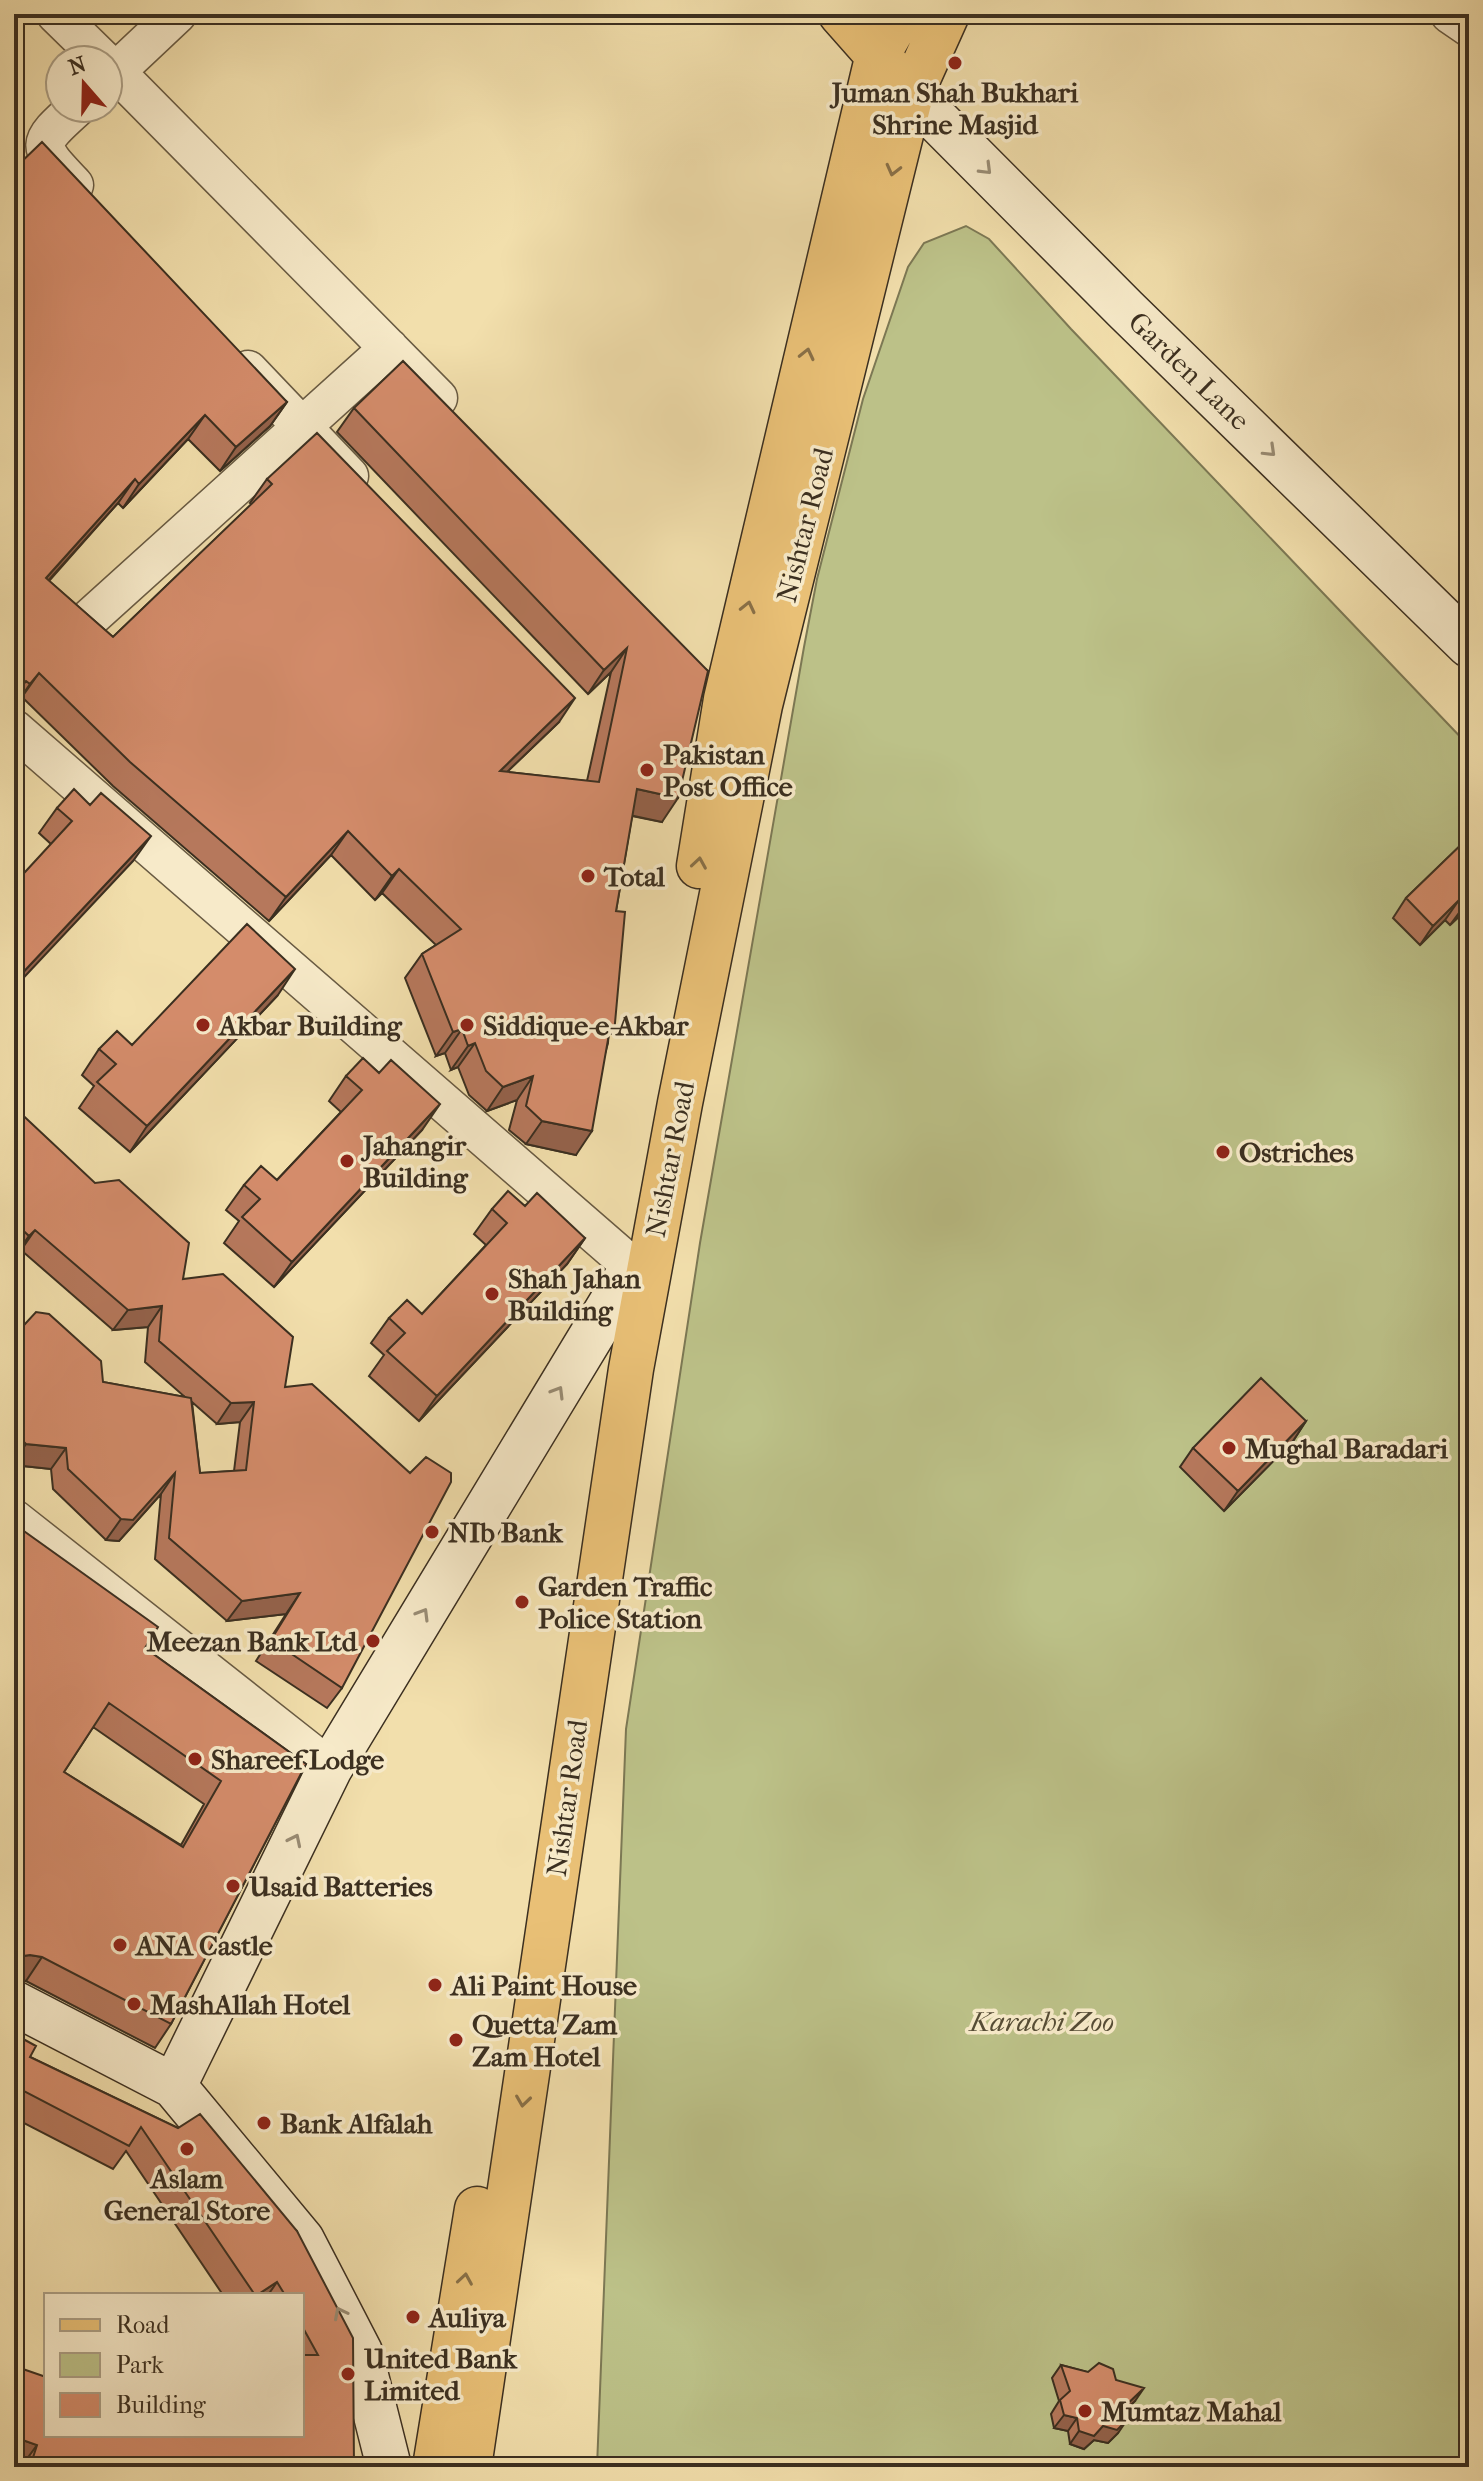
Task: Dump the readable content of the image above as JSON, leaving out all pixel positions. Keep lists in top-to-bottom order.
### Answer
{
  "streets": {
    "main road": ["Garden Lane", "Nishtar Road"]
  },
  "crossings": [
    ["Garden Lane", "Nishtar Road"]
  ],
  "one_way": ["Garden Lane"],
  "parks": ["Karachi Zoo"],
  "places": [
    "Juman Shah Bukhari Shrine Masjid",
    "Pakistan Post Office",
    "Total",
    "Akbar Building",
    "Siddique-e-Akbar",
    "Ostriches",
    "Jahangir Building",
    "Shah Jahan Building",
    "Mughal Baradari",
    "NIb Bank",
    "Garden Traffic Police Station",
    "Meezan Bank Ltd",
    "Shareef Lodge",
    "Usaid Batteries",
    "ANA Castle",
    "Ali Paint House",
    "MashAllah Hotel",
    "Quetta Zam Zam Hotel",
    "Bank Alfalah",
    "Aslam General Store",
    "Auliya",
    "United Bank Limited",
    "Mumtaz Mahal"
  ],
  "legend": ["Road", "Park", "Building"],
  "north": "top"
}
